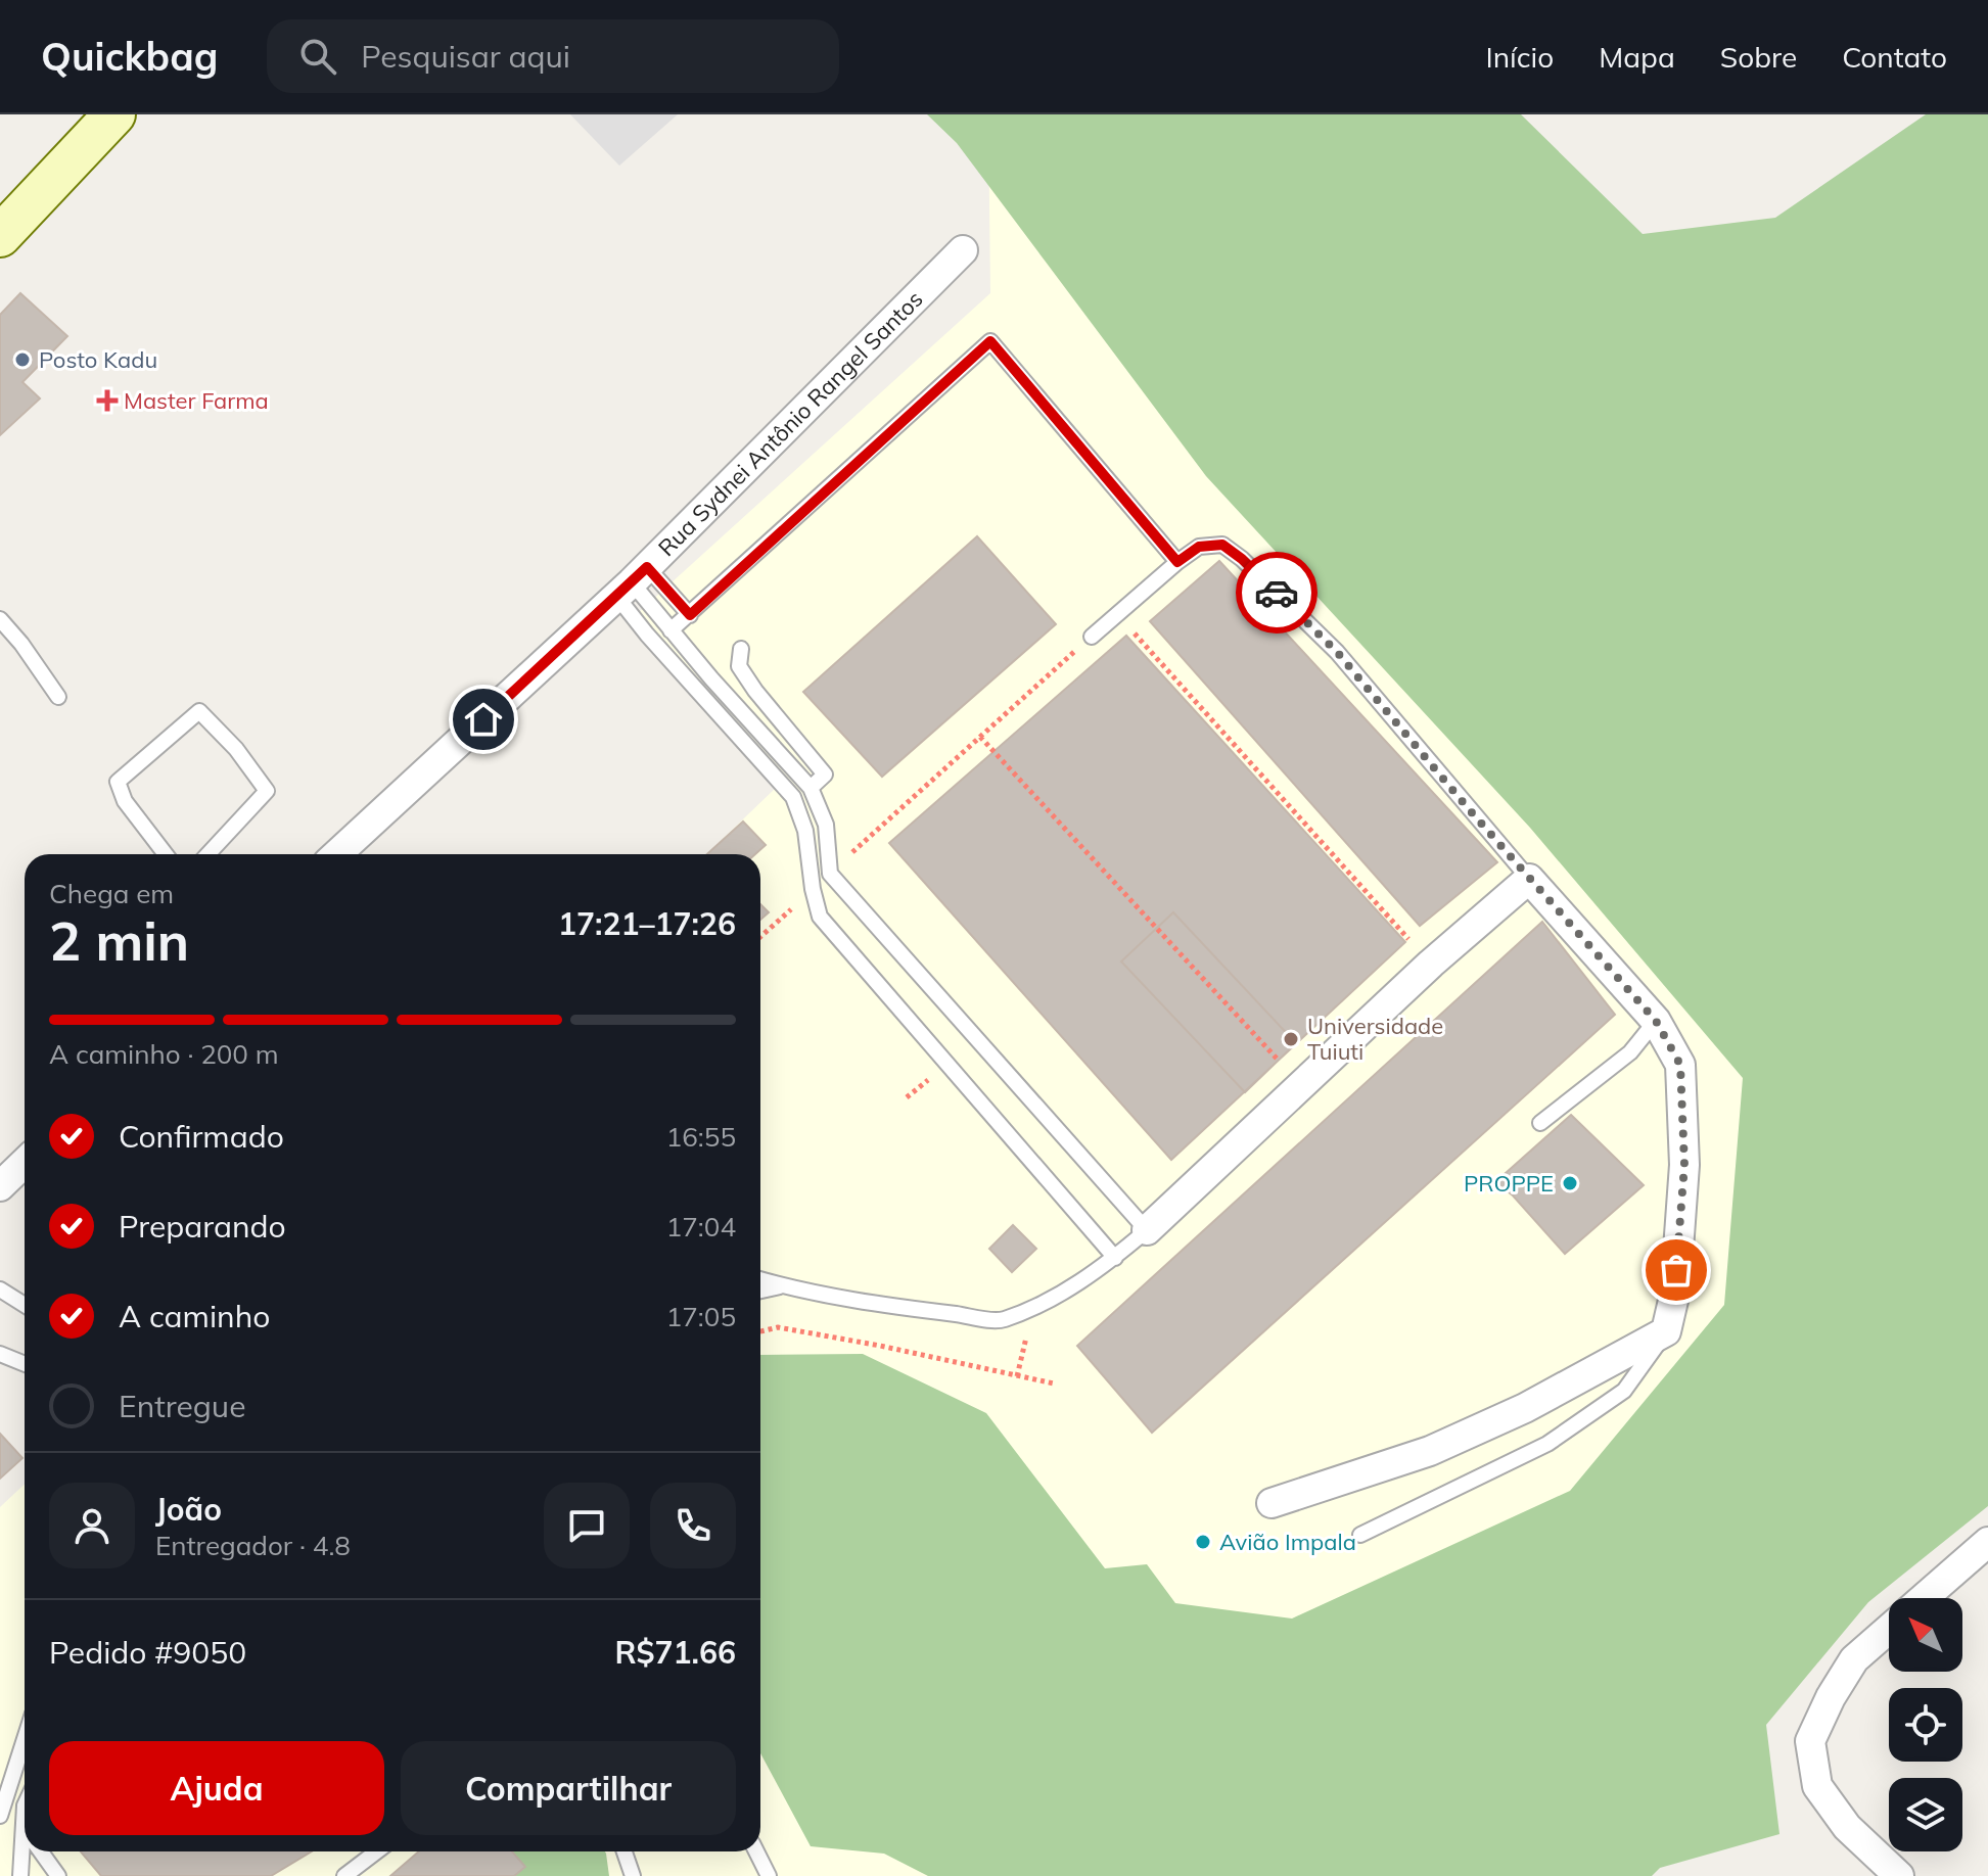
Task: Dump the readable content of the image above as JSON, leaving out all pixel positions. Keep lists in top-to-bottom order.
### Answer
{
  "streets": {
    "street": ["Rua Sydnei Antônio Rangel Santos"]
  },
  "places": {
    "other": [
      "Posto Kadu",
      "Universidade Tuiuti",
      "PROPPE",
      "Avião Impala"
    ],
    "health": ["Master Farma"]
  },
  "north": "top left",
  "page": {
    "header": "Quickbag",
    "search": "Pesquisar aqui",
    "nav": [
      "Início",
      "Mapa",
      "Sobre",
      "Contato"
    ],
    "heading": ["2 min", "Chega em", "17:21–17:26"],
    "panel": [
      "João",
      "Entregador · 4.8",
      "Pedido #9050",
      "R$71.66"
    ],
    "bar": "A caminho · 200 m",
    "list": [
      ["Confirmado", "16:55"],
      ["Preparando", "17:04"],
      ["A caminho", "17:05"],
      "Entregue"
    ],
    "buttons": ["Ajuda", "Compartilhar"]
  }
}
